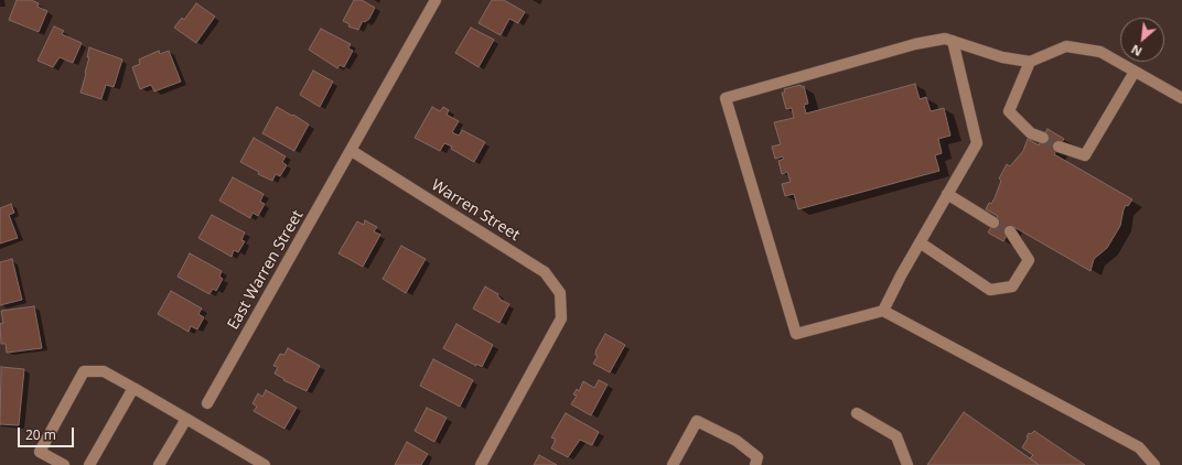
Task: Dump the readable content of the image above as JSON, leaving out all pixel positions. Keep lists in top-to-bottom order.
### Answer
{
  "streets": {
    "street": ["Warren Street", "East Warren Street"]
  },
  "crossings": [
    ["Warren Street", "East Warren Street"]
  ],
  "scale_bar": "20 m",
  "north": "bottom left"
}
